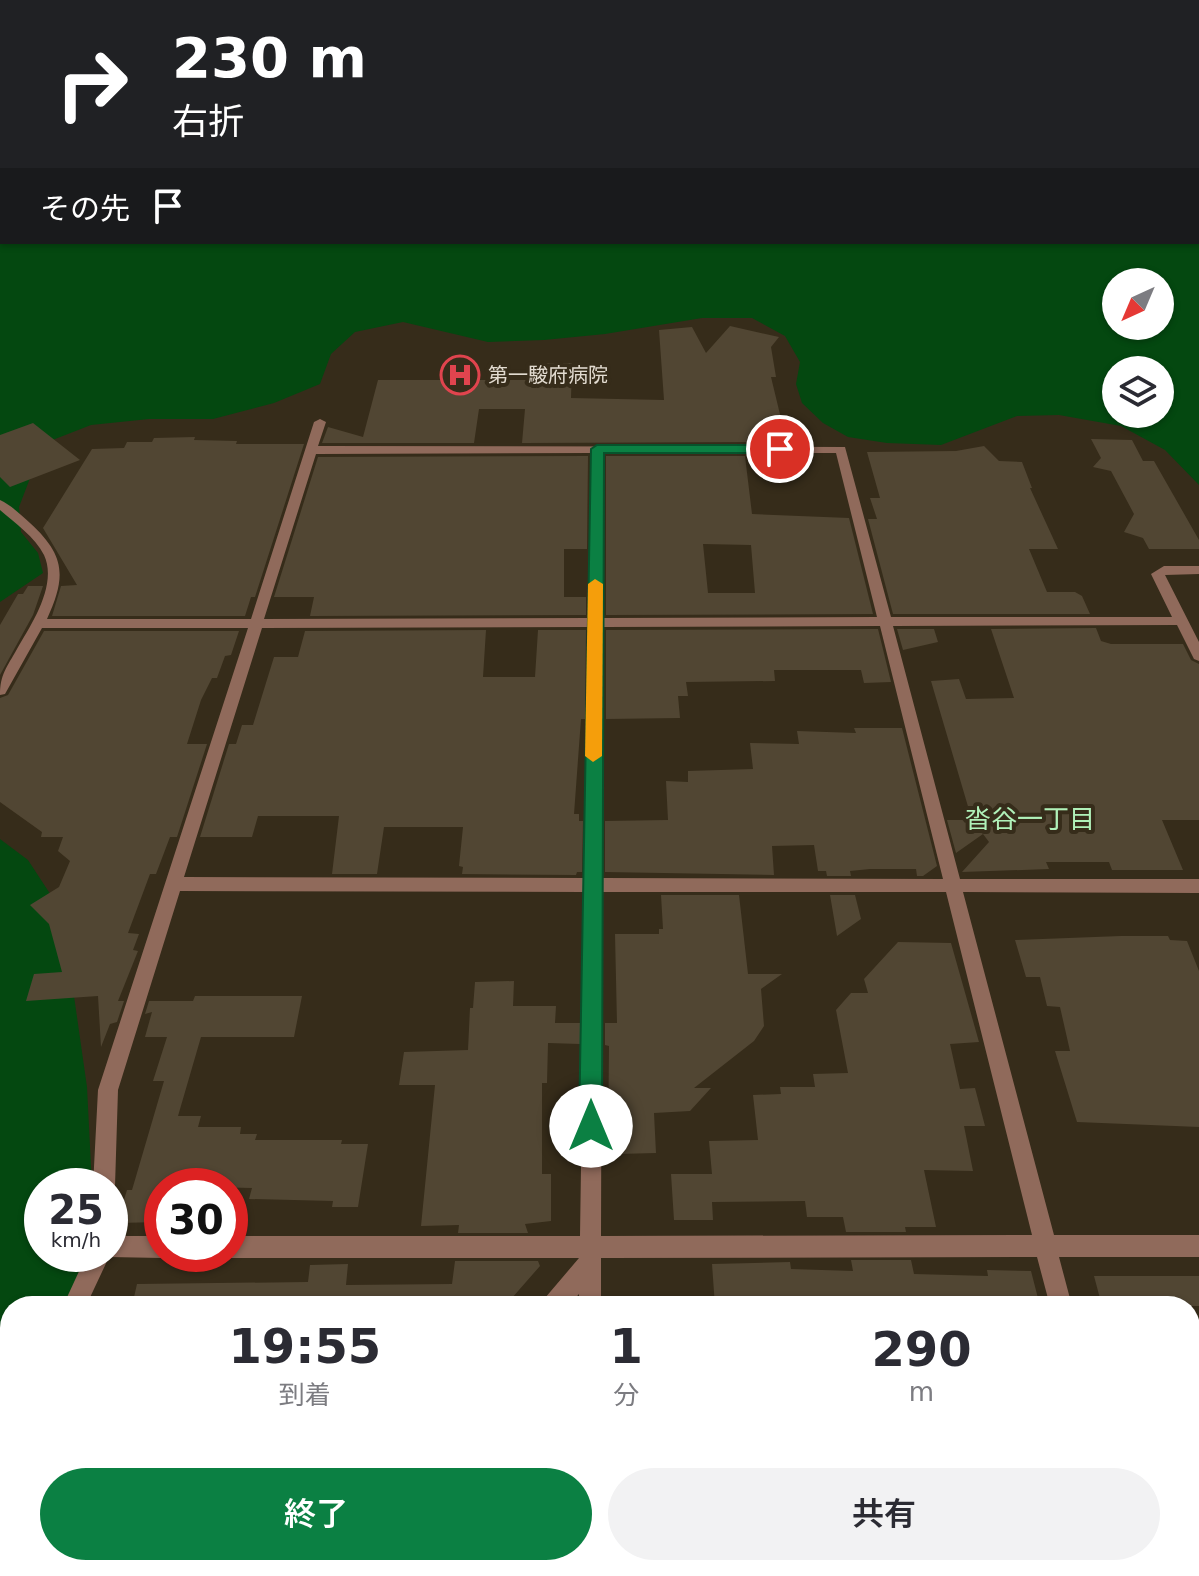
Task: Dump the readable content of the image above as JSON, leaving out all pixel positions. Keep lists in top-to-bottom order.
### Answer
{
  "districts": ["沓谷一丁目"],
  "places": {
    "hospital": ["第一駿府病院"]
  },
  "north": "bottom left",
  "page": {
    "turn": ["230 m", "右折"],
    "then": "その先",
    "speed": "25 km/h",
    "limit": "30",
    "eta": [
      "19:55",
      "到着",
      "1",
      "分",
      "290",
      "m"
    ],
    "buttons": ["終了", "共有"]
  }
}
